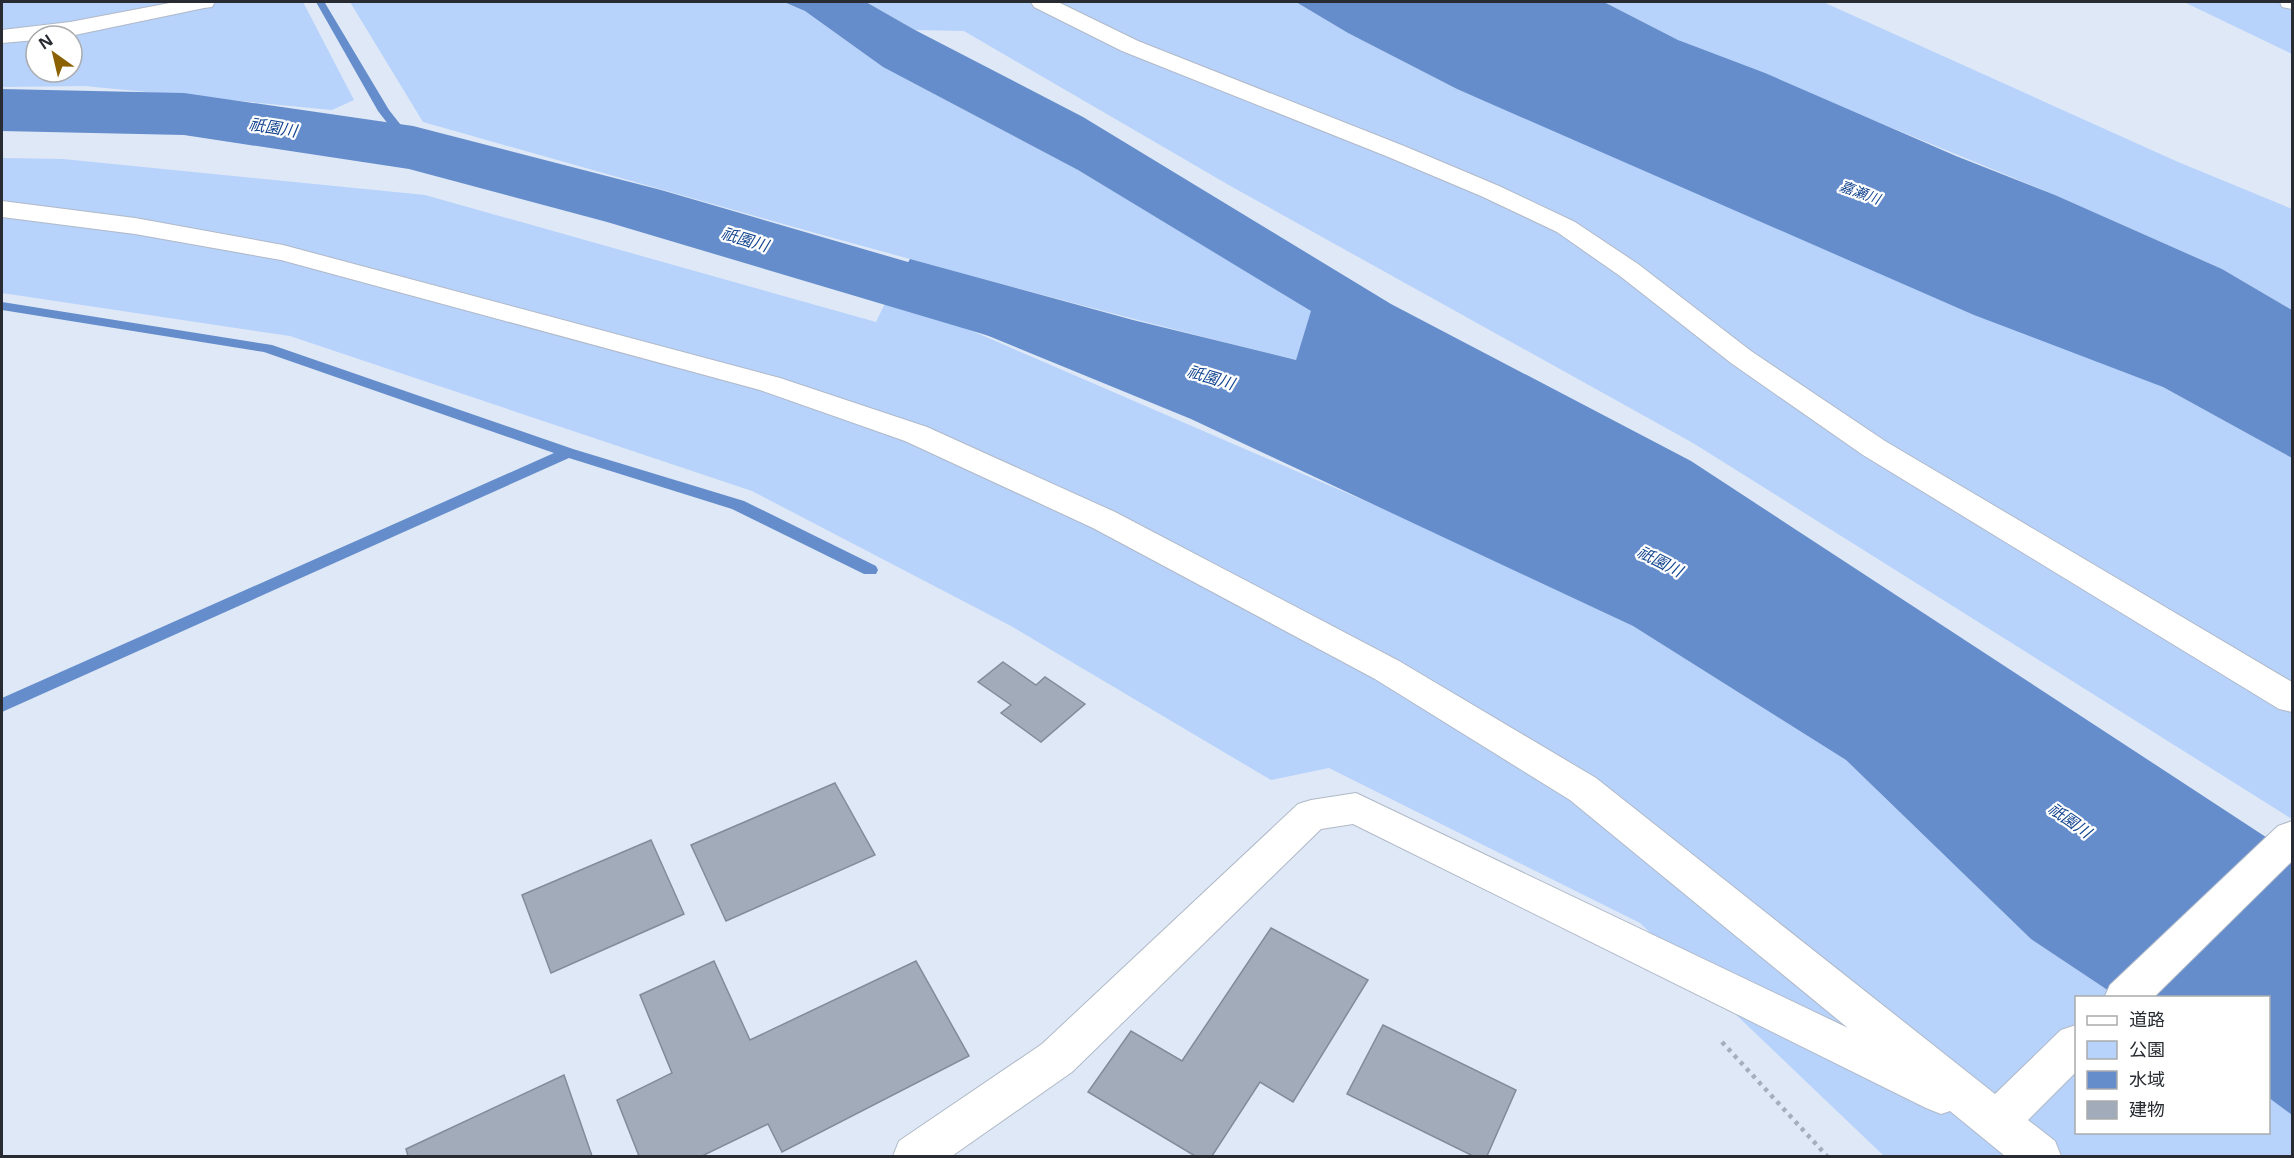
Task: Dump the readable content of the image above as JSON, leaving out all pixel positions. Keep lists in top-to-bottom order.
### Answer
{
  "water": ["祇園川", "嘉瀬川"],
  "legend": [
    "道路",
    "公園",
    "水域",
    "建物"
  ],
  "north": "top left"
}
